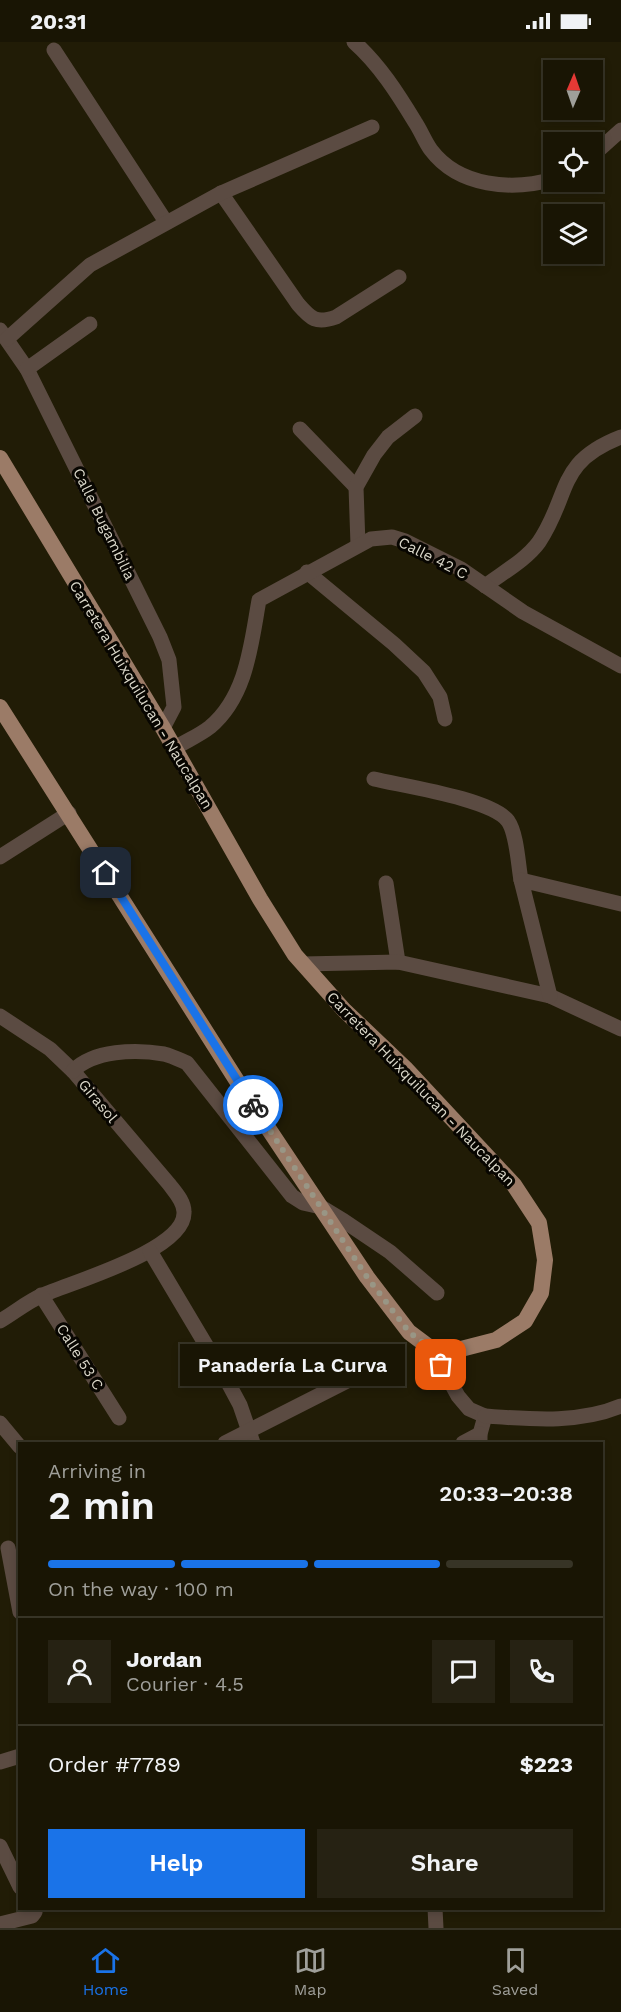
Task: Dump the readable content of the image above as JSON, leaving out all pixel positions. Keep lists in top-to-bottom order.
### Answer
{
  "streets": {
    "main road": ["Carretera Huixquilucan - Naucalpan"],
    "street": [
      "Calle Bugambilia",
      "Calle 42 C",
      "Girasol",
      "Calle 53 C"
    ]
  },
  "crossings": [
    ["Calle Bugambilia", "Carretera Huixquilucan - Naucalpan"],
    ["Calle 42 C", "Carretera Huixquilucan - Naucalpan"],
    ["Girasol", "Calle 53 C"]
  ],
  "places": ["Panadería La Curva"],
  "north": "top",
  "page": {
    "status": "20:31",
    "bubble": "Panadería La Curva",
    "heading": ["2 min", "Arriving in", "20:33–20:38"],
    "panel": [
      "Jordan",
      "Courier · 4.5",
      "Order #7789",
      "$223"
    ],
    "bar": "On the way · 100 m",
    "buttons": ["Help", "Share"],
    "tabs": ["Home", "Map", "Saved"]
  }
}
